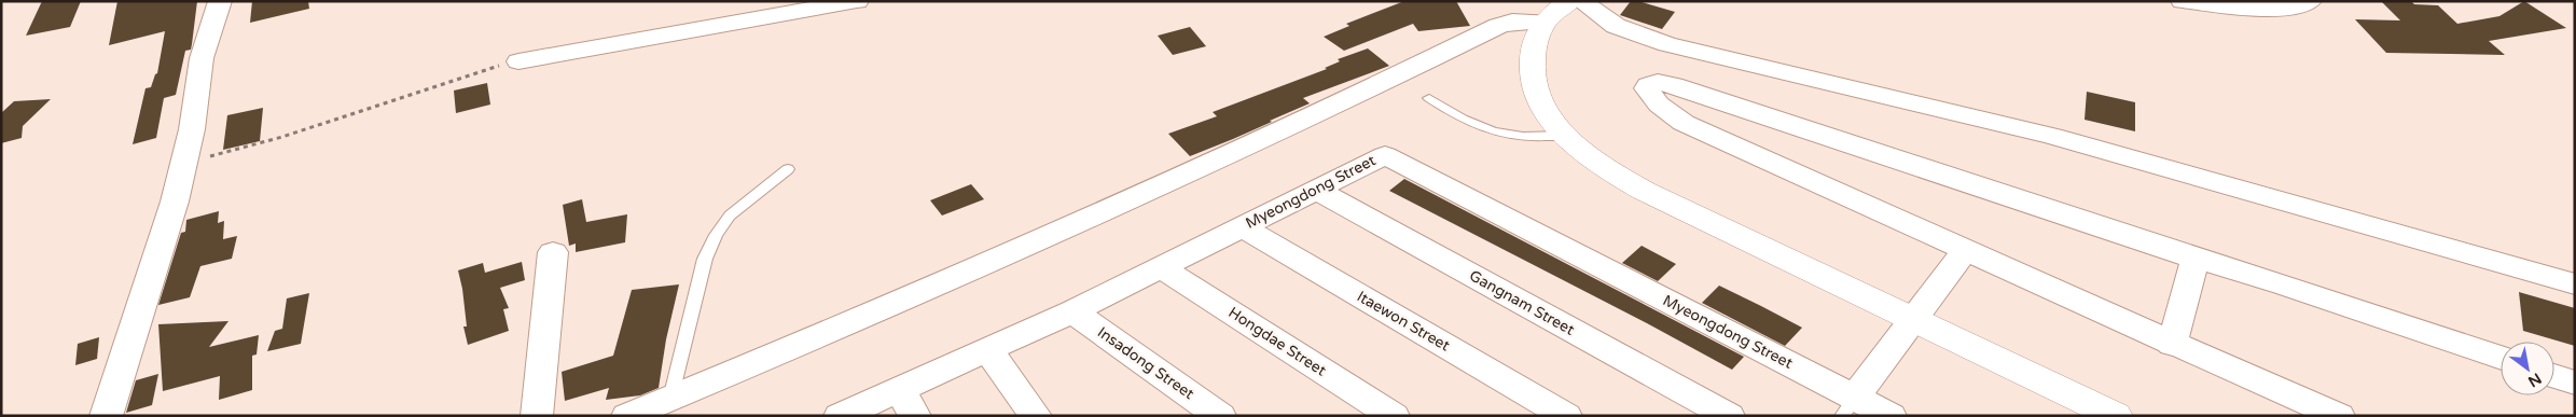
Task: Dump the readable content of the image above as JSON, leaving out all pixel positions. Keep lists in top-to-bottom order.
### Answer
{
  "streets": {
    "street": [
      "Myeongdong Street",
      "Gangnam Street",
      "Itaewon Street",
      "Hongdae Street",
      "Insadong Street"
    ]
  },
  "crossings": [
    ["Myeongdong Street", "Gangnam Street"],
    ["Myeongdong Street", "Itaewon Street"],
    ["Myeongdong Street", "Hongdae Street"],
    ["Myeongdong Street", "Insadong Street"]
  ],
  "north": "bottom right"
}
